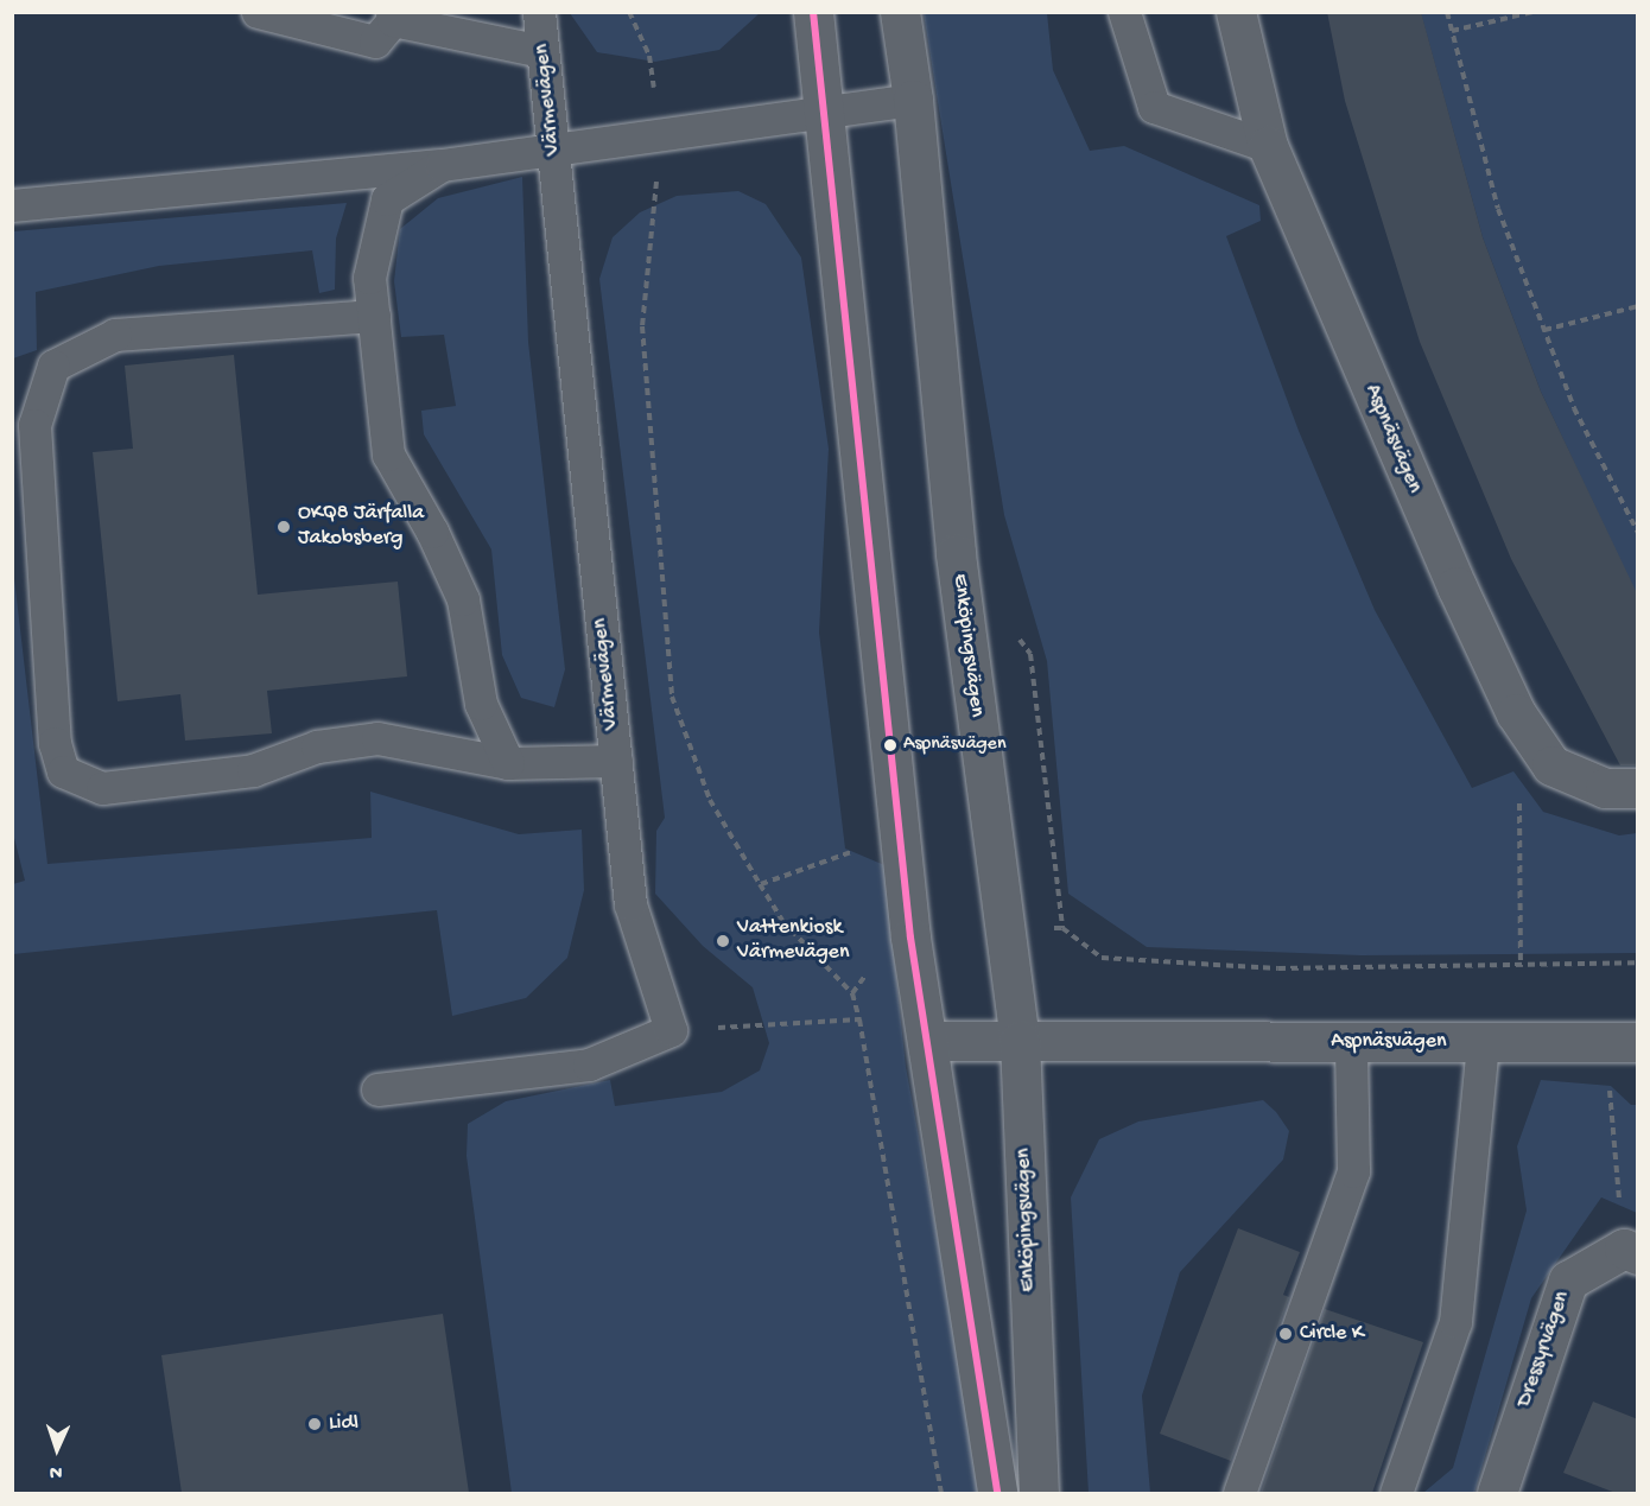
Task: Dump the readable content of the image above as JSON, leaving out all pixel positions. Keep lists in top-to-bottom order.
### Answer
{
  "streets": {
    "street": ["Aspnäsvägen", "Enköpingsvägen", "Dressyrvägen"],
    "lane": ["Värmevägen"]
  },
  "crossings": [
    ["Aspnäsvägen", "Enköpingsvägen"]
  ],
  "places": [
    "OKQ8 Järfalla Jakobsberg",
    "Aspnäsvägen",
    "Vattenkiosk Värmevägen",
    "Circle K",
    "Lidl"
  ],
  "north": "bottom"
}
